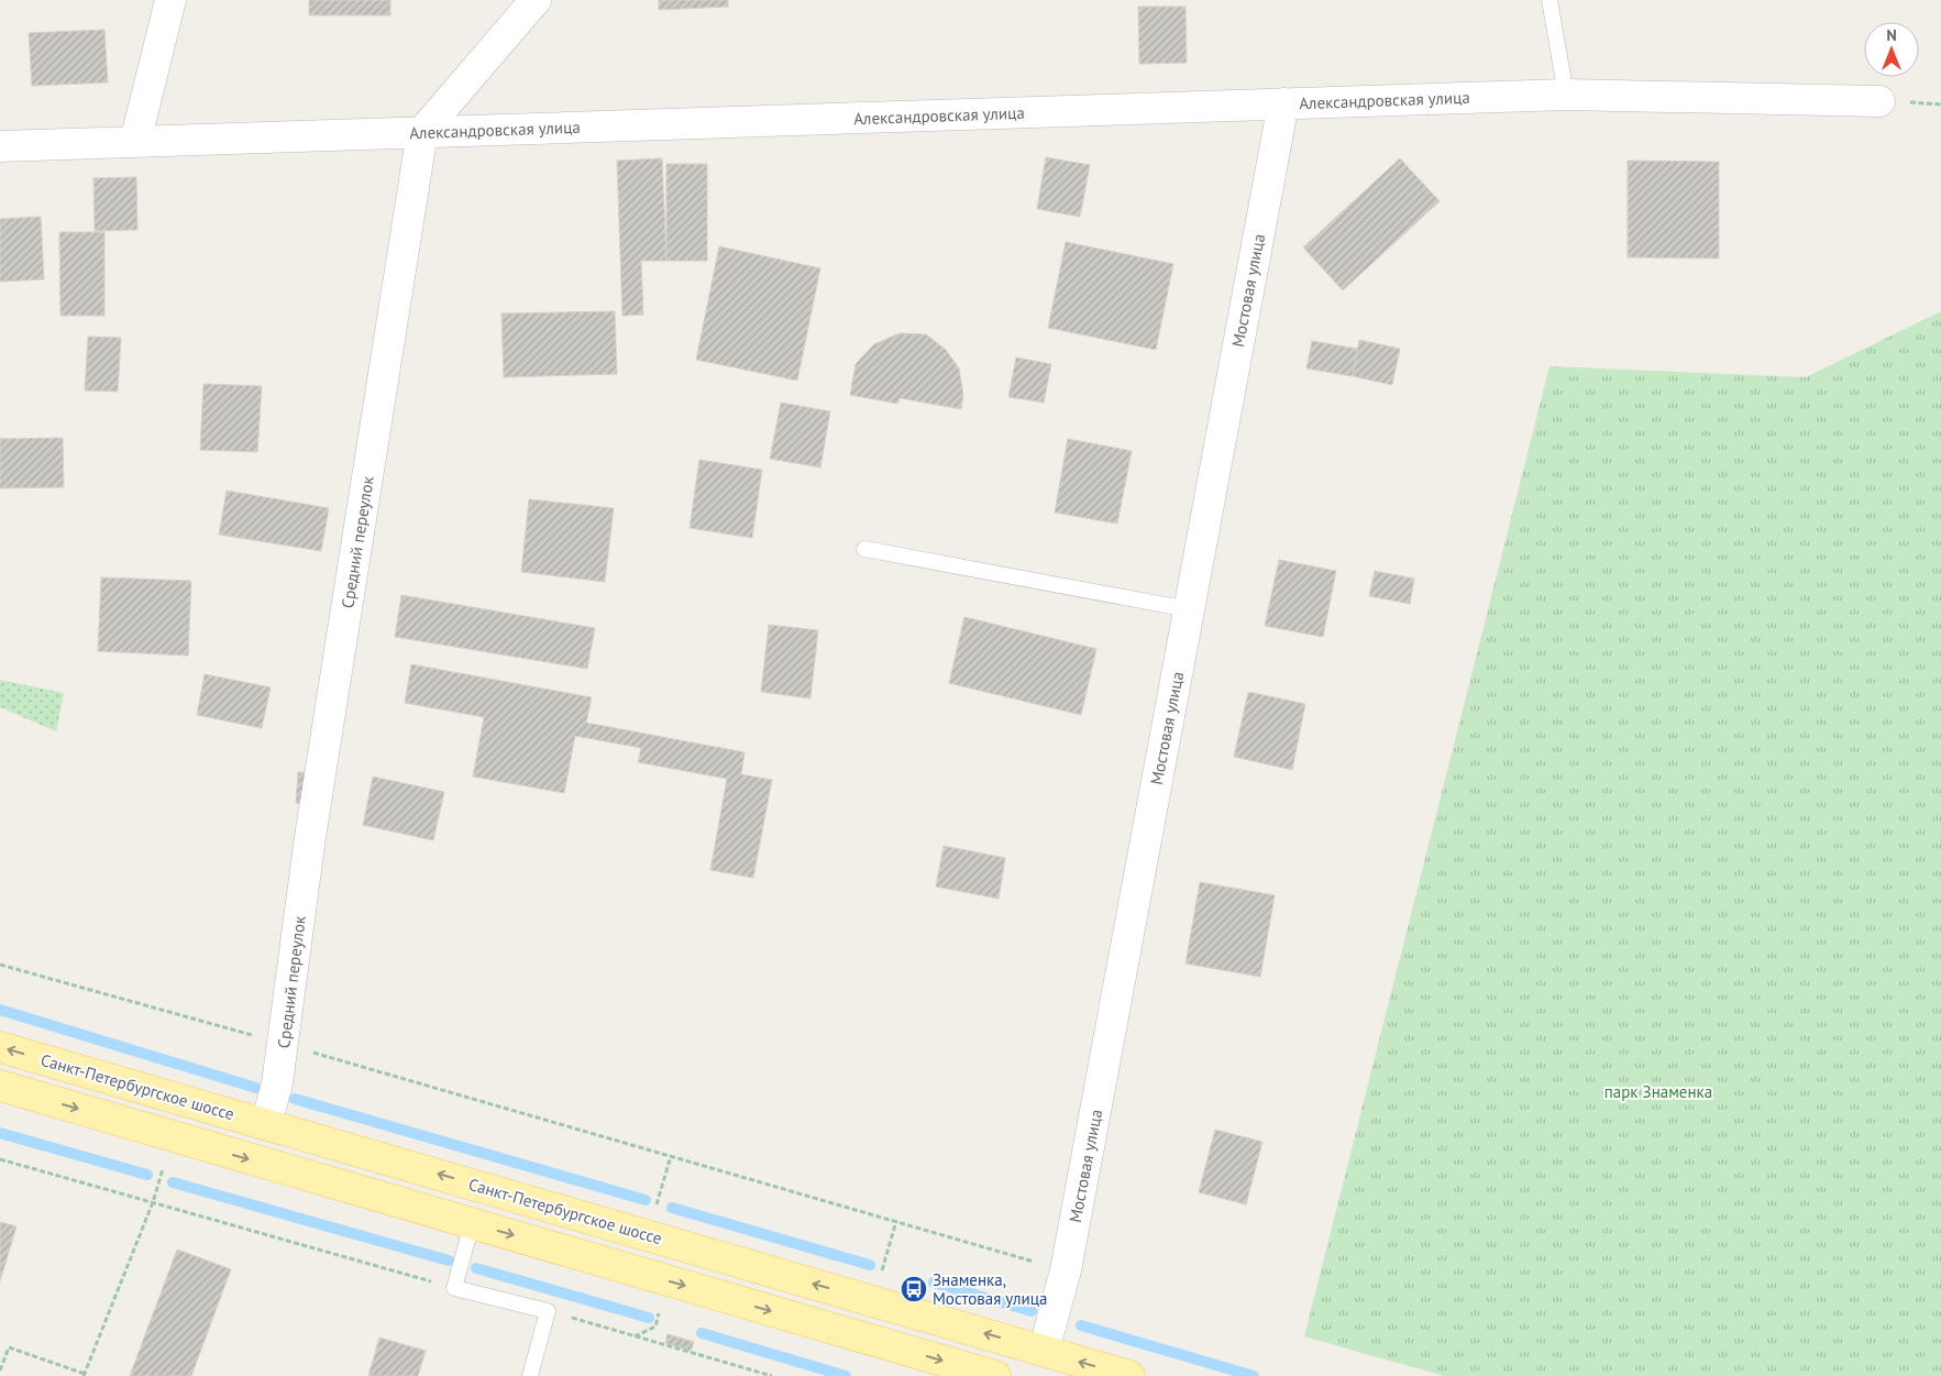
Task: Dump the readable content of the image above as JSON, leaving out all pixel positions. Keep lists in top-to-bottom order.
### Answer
{
  "streets": {
    "main road": ["Санкт-Петербургское шоссе"],
    "street": ["Александровская улица", "Мостовая улица", "Средний переулок"]
  },
  "crossings": [
    ["Александровская улица", "Мостовая улица"],
    ["Александровская улица", "Средний переулок"],
    ["Мостовая улица", "Санкт-Петербургское шоссе"],
    ["Средний переулок", "Санкт-Петербургское шоссе"]
  ],
  "parks": ["парк Знаменка"],
  "places": {
    "bus stop": ["Знаменка, Мостовая улица"]
  },
  "north": "top"
}
